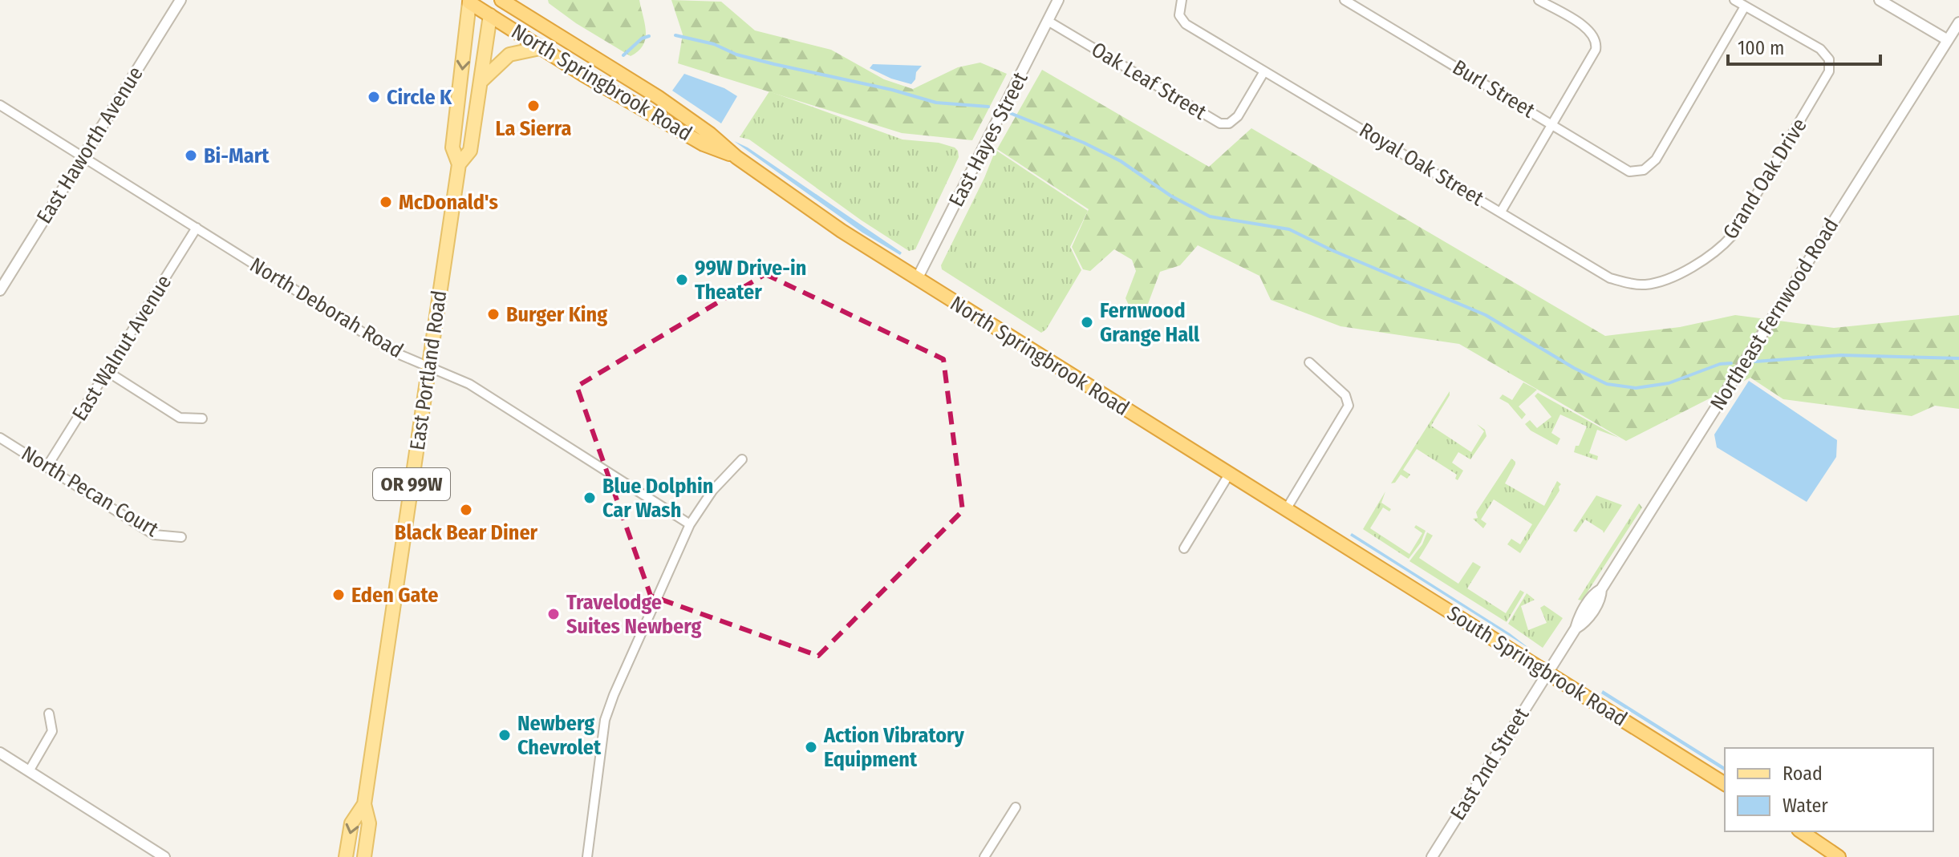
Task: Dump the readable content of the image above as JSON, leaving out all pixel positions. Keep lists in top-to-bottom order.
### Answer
{
  "streets": {
    "highway": [
      "North Springbrook Road",
      "East Portland Road",
      "OR 99W",
      "South Springbrook Road"
    ],
    "street": [
      "Oak Leaf Street",
      "Burl Street",
      "East Hayes Street",
      "East Haworth Avenue",
      "Royal Oak Street",
      "Grand Oak Drive",
      "North Deborah Road",
      "Northeast Fernwood Road",
      "East Walnut Avenue",
      "North Pecan Court",
      "East 2nd Street"
    ]
  },
  "crossings": [
    ["Oak Leaf Street", "East Hayes Street"],
    ["Oak Leaf Street", "Royal Oak Street"],
    ["North Springbrook Road", "East Hayes Street"],
    ["North Springbrook Road", "East Portland Road"],
    ["North Springbrook Road", "South Springbrook Road"],
    ["Burl Street", "Grand Oak Drive"],
    ["East Haworth Avenue", "North Deborah Road"],
    ["Royal Oak Street", "Grand Oak Drive"],
    ["North Deborah Road", "East Walnut Avenue"],
    ["North Deborah Road", "East Portland Road"],
    ["Northeast Fernwood Road", "South Springbrook Road"],
    ["Northeast Fernwood Road", "East 2nd Street"],
    ["East Walnut Avenue", "North Pecan Court"],
    ["South Springbrook Road", "East 2nd Street"]
  ],
  "places": [
    "Circle K",
    "La Sierra",
    "Bi-Mart",
    "McDonald's",
    "99W Drive-in Theater",
    "Burger King",
    "Fernwood Grange Hall",
    "Blue Dolphin Car Wash",
    "Black Bear Diner",
    "Eden Gate",
    "Travelodge Suites Newberg",
    "Newberg Chevrolet",
    "Action Vibratory Equipment"
  ],
  "legend": ["Road", "Water"],
  "scale_bar": "100 m"
}
